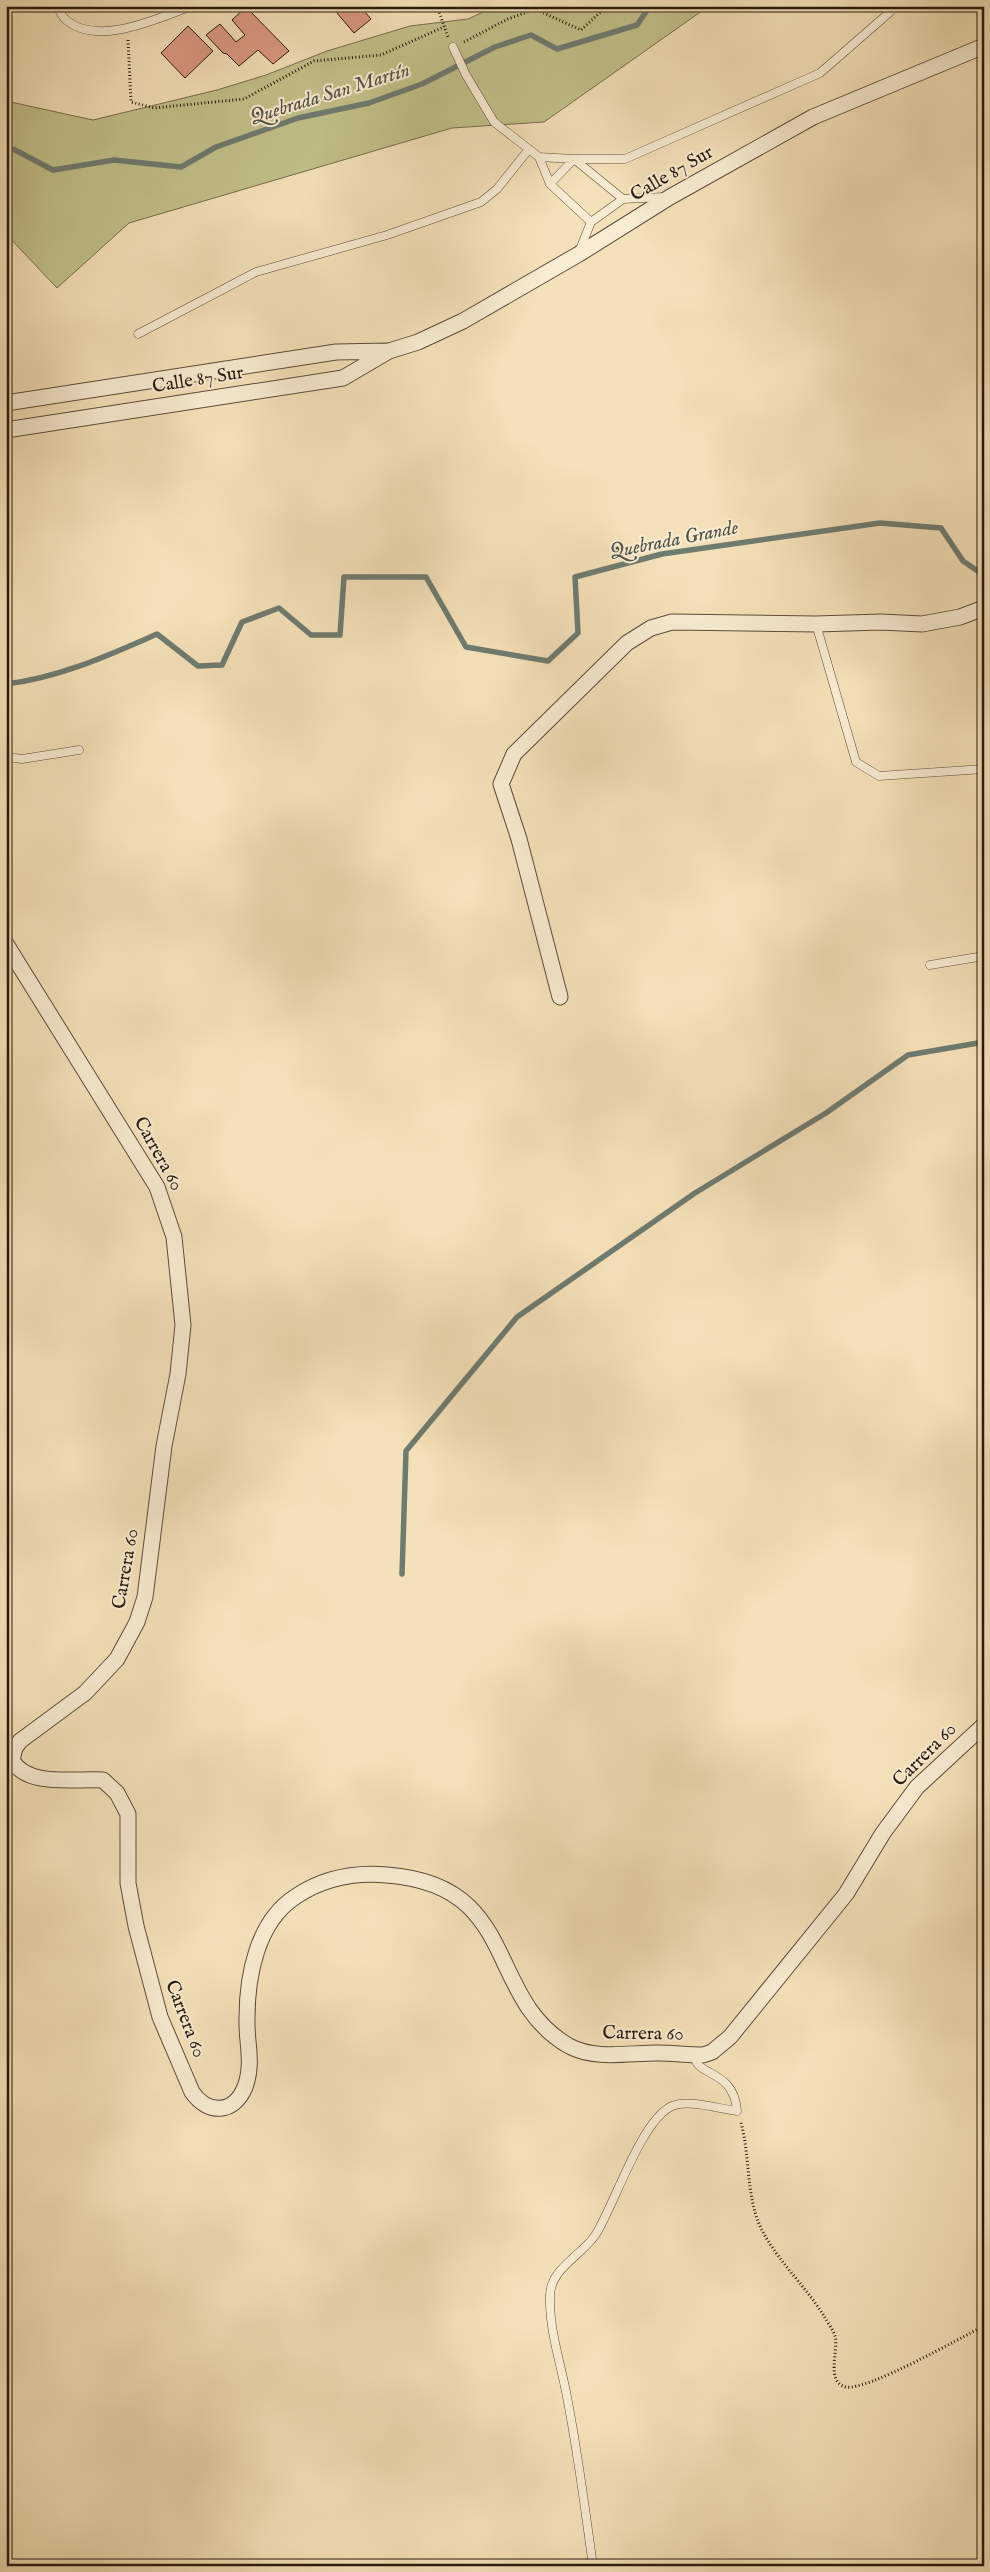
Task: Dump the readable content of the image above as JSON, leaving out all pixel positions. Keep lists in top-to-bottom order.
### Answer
{
  "streets": {
    "street": ["Calle 87 Sur", "Carrera 60"]
  },
  "water": ["Quebrada San Martín", "Quebrada Grande"]
}
